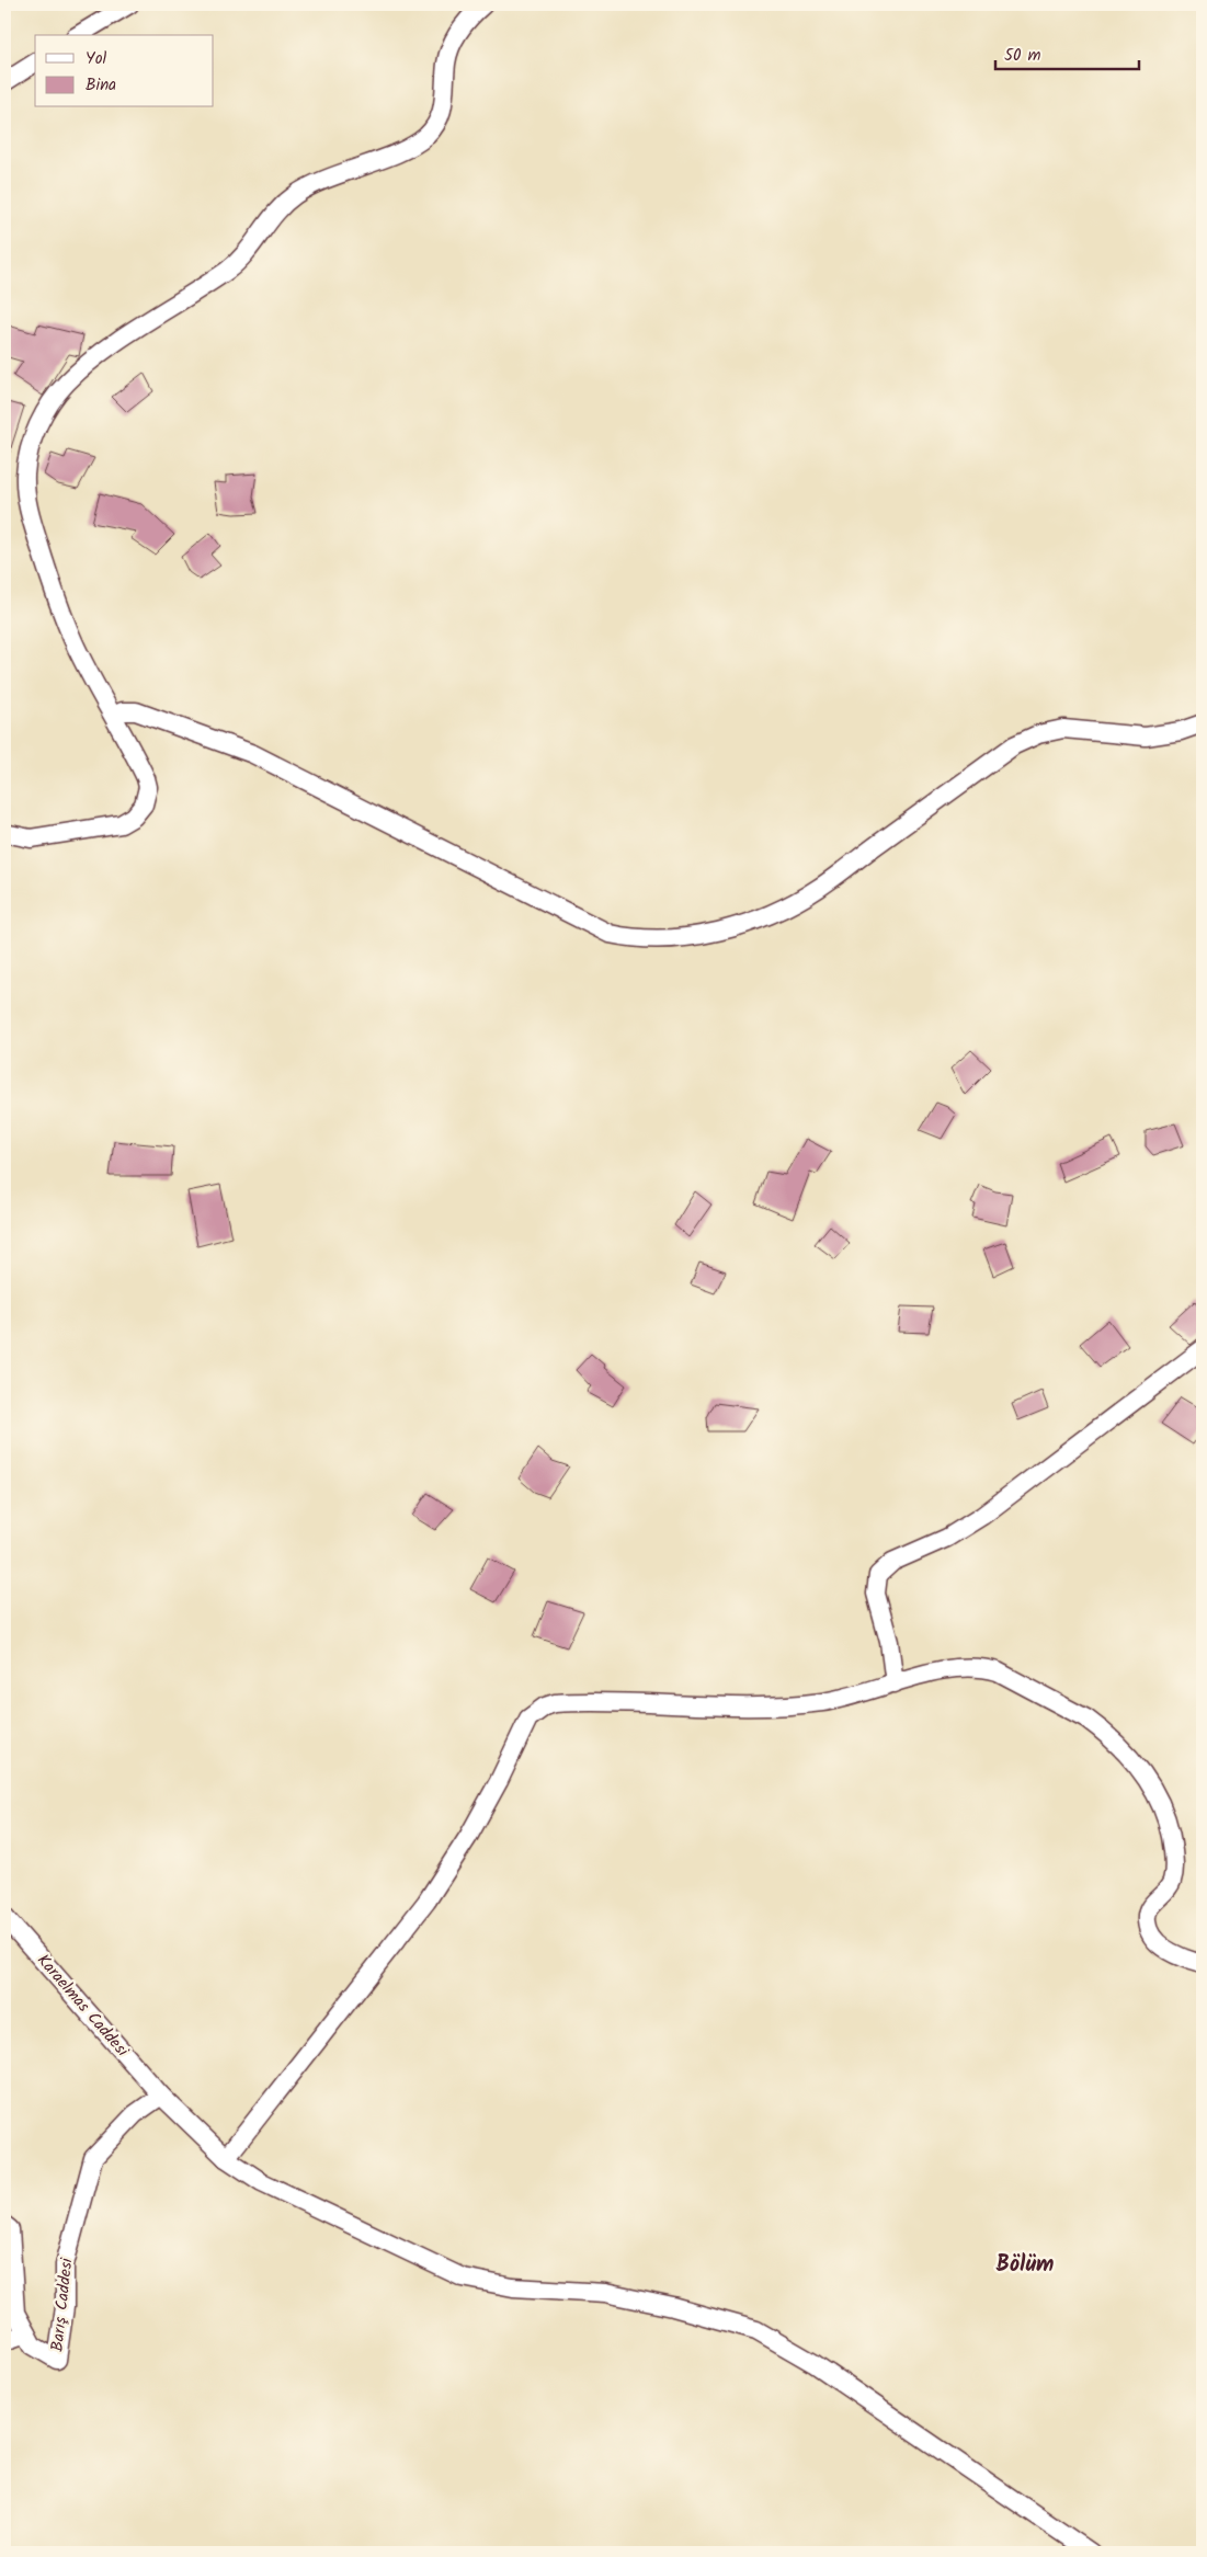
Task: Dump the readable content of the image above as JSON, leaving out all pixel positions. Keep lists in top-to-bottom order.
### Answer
{
  "streets": {
    "street": ["Karaelmas Caddesi", "Barış Caddesi"]
  },
  "crossings": [
    ["Karaelmas Caddesi", "Barış Caddesi"]
  ],
  "districts": ["Bölüm"],
  "legend": ["Yol", "Bina"],
  "scale_bar": "50 m"
}
